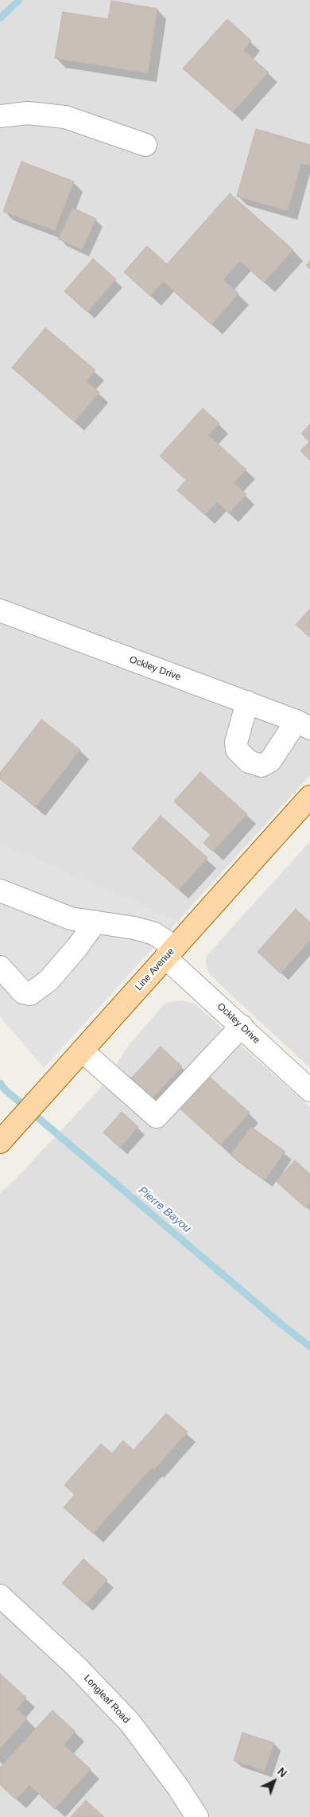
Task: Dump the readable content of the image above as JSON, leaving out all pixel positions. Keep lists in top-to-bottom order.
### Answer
{
  "streets": {
    "main road": ["Line Avenue"],
    "street": ["Ockley Drive", "Longleaf Road"]
  },
  "crossings": [
    ["Ockley Drive", "Line Avenue"]
  ],
  "water": ["Pierre Bayou"],
  "north": "top right"
}
